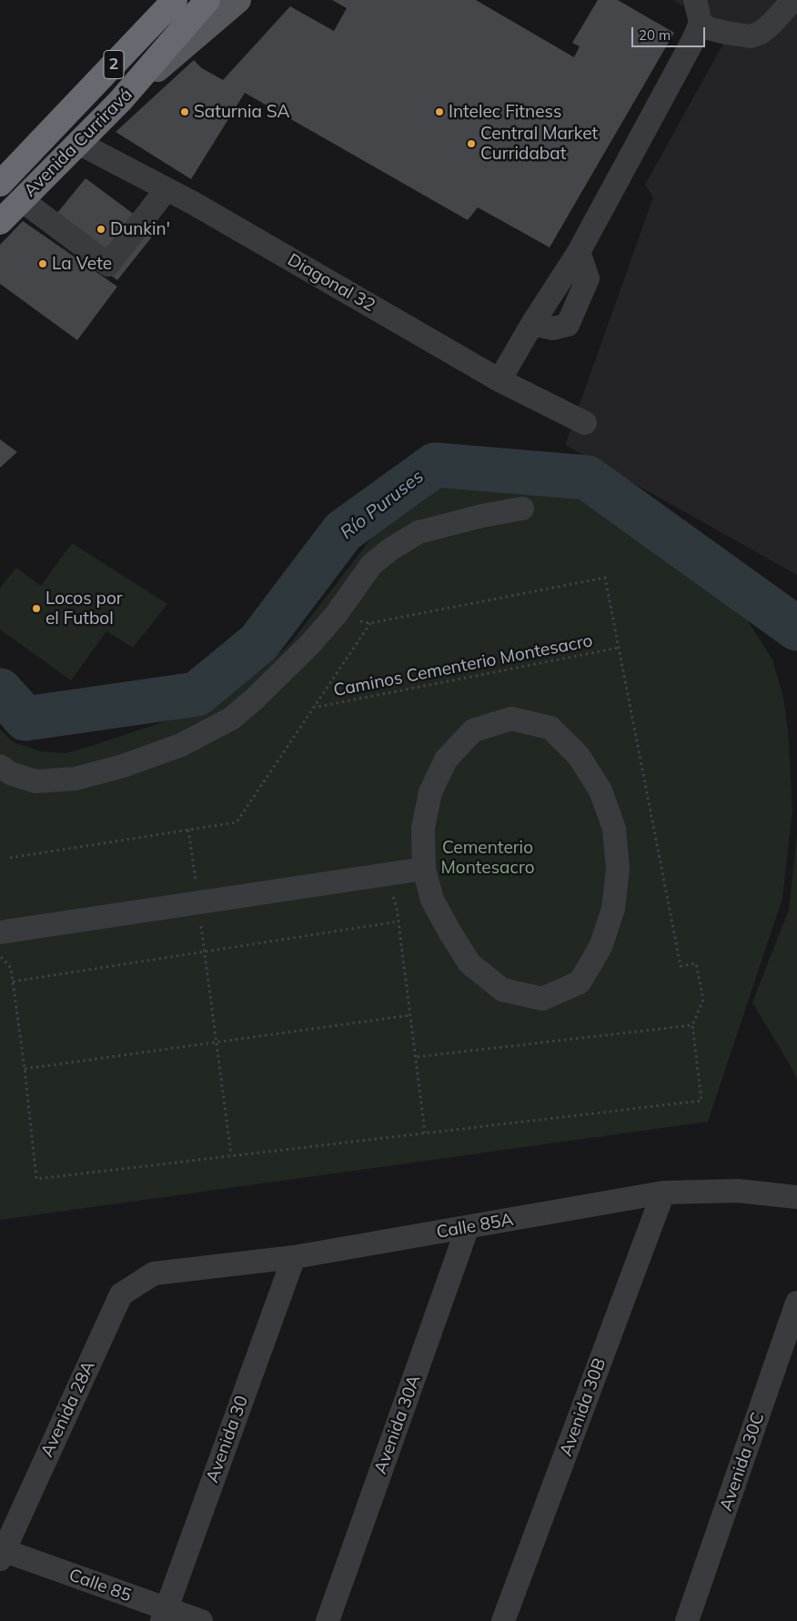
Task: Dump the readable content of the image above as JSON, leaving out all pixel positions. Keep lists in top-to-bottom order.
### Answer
{
  "streets": {
    "highway": ["2", "Avenida Curriravá"],
    "street": [
      "Diagonal 32",
      "Calle 85A",
      "Avenida 30B",
      "Avenida 28A",
      "Avenida 30A",
      "Avenida 30",
      "Avenida 30C",
      "Calle 85"
    ],
    "path": ["Caminos Cementerio Montesacro"]
  },
  "crossings": [
    ["Avenida Curriravá", "Diagonal 32"],
    ["Calle 85A", "Avenida 30B"],
    ["Calle 85A", "Avenida 28A"],
    ["Calle 85A", "Avenida 30A"],
    ["Calle 85A", "Avenida 30"],
    ["Avenida 28A", "Calle 85"],
    ["Avenida 30", "Calle 85"]
  ],
  "water": ["Río Puruses"],
  "parks": ["Cementerio Montesacro"],
  "places": [
    "Saturnia SA",
    "Intelec Fitness",
    "Central Market Curridabat",
    "Dunkin'",
    "La Vete",
    "Locos por el Futbol"
  ],
  "scale_bar": "20 m"
}
